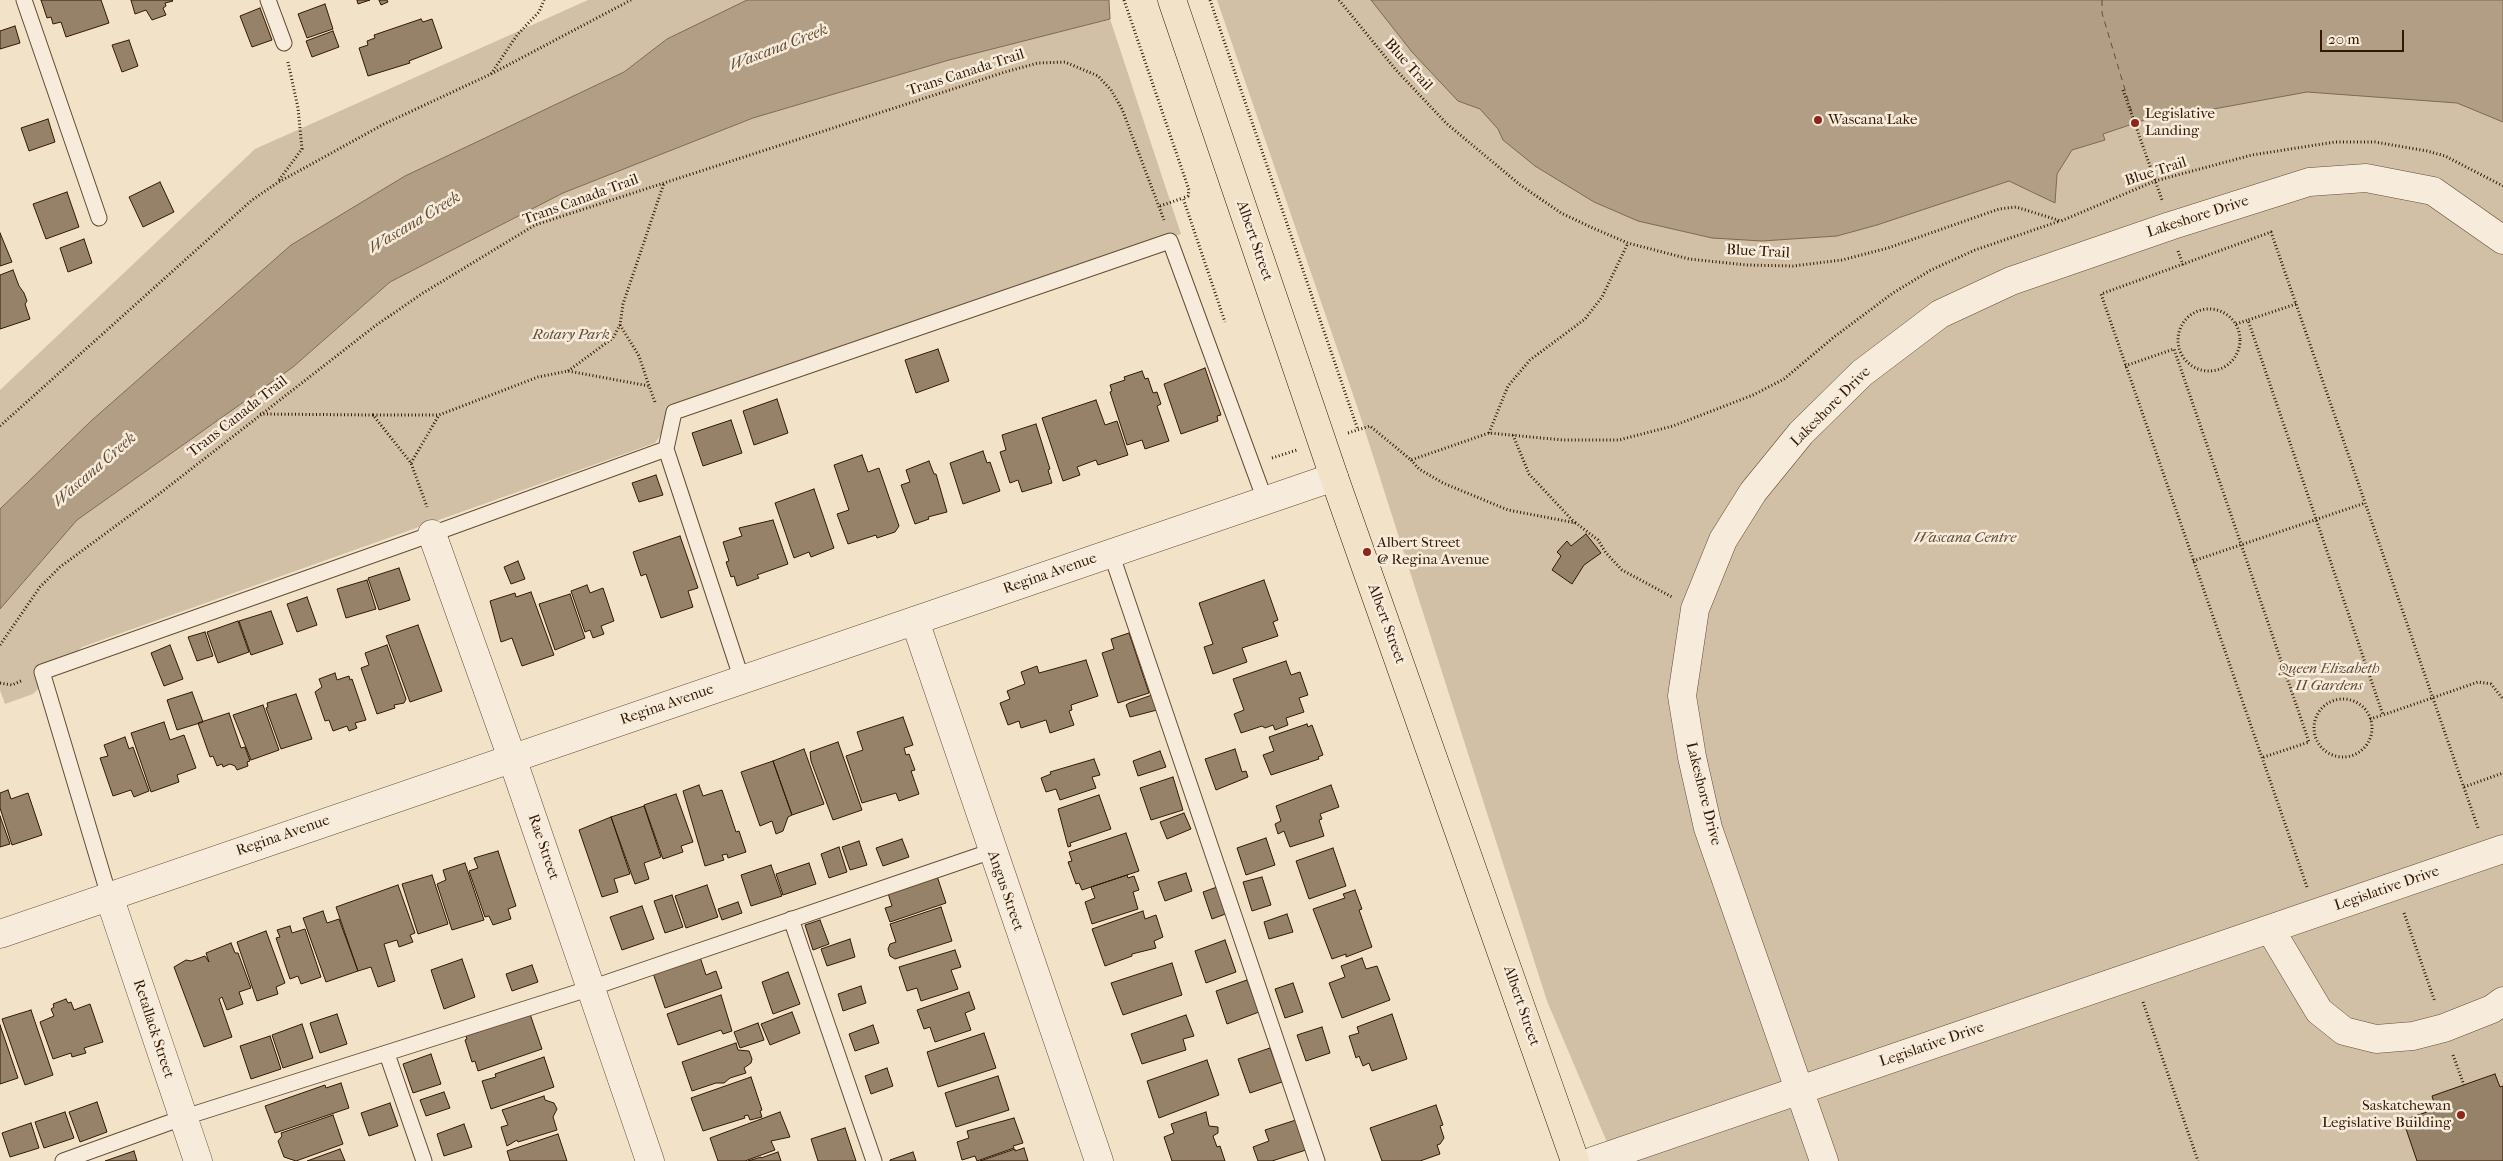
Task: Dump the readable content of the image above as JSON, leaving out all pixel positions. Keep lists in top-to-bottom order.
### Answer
{
  "streets": {
    "main road": ["Albert Street"],
    "street": [
      "Lakeshore Drive",
      "Regina Avenue",
      "Rae Street",
      "Legislative Drive",
      "Angus Street",
      "Retallack Street"
    ],
    "path": ["Blue Trail", "Trans Canada Trail"]
  },
  "crossings": [
    ["Lakeshore Drive", "Legislative Drive"],
    ["Albert Street", "Regina Avenue"],
    ["Regina Avenue", "Rae Street"],
    ["Regina Avenue", "Angus Street"],
    ["Regina Avenue", "Retallack Street"]
  ],
  "water": ["Wascana Creek"],
  "parks": ["Rotary Park", "Wascana Centre", "Queen Elizabeth II Gardens"],
  "places": [
    "Wascana Lake",
    "Legislative Landing",
    "Albert Street @ Regina Avenue",
    "Saskatchewan Legislative Building"
  ],
  "scale_bar": "20 m"
}
